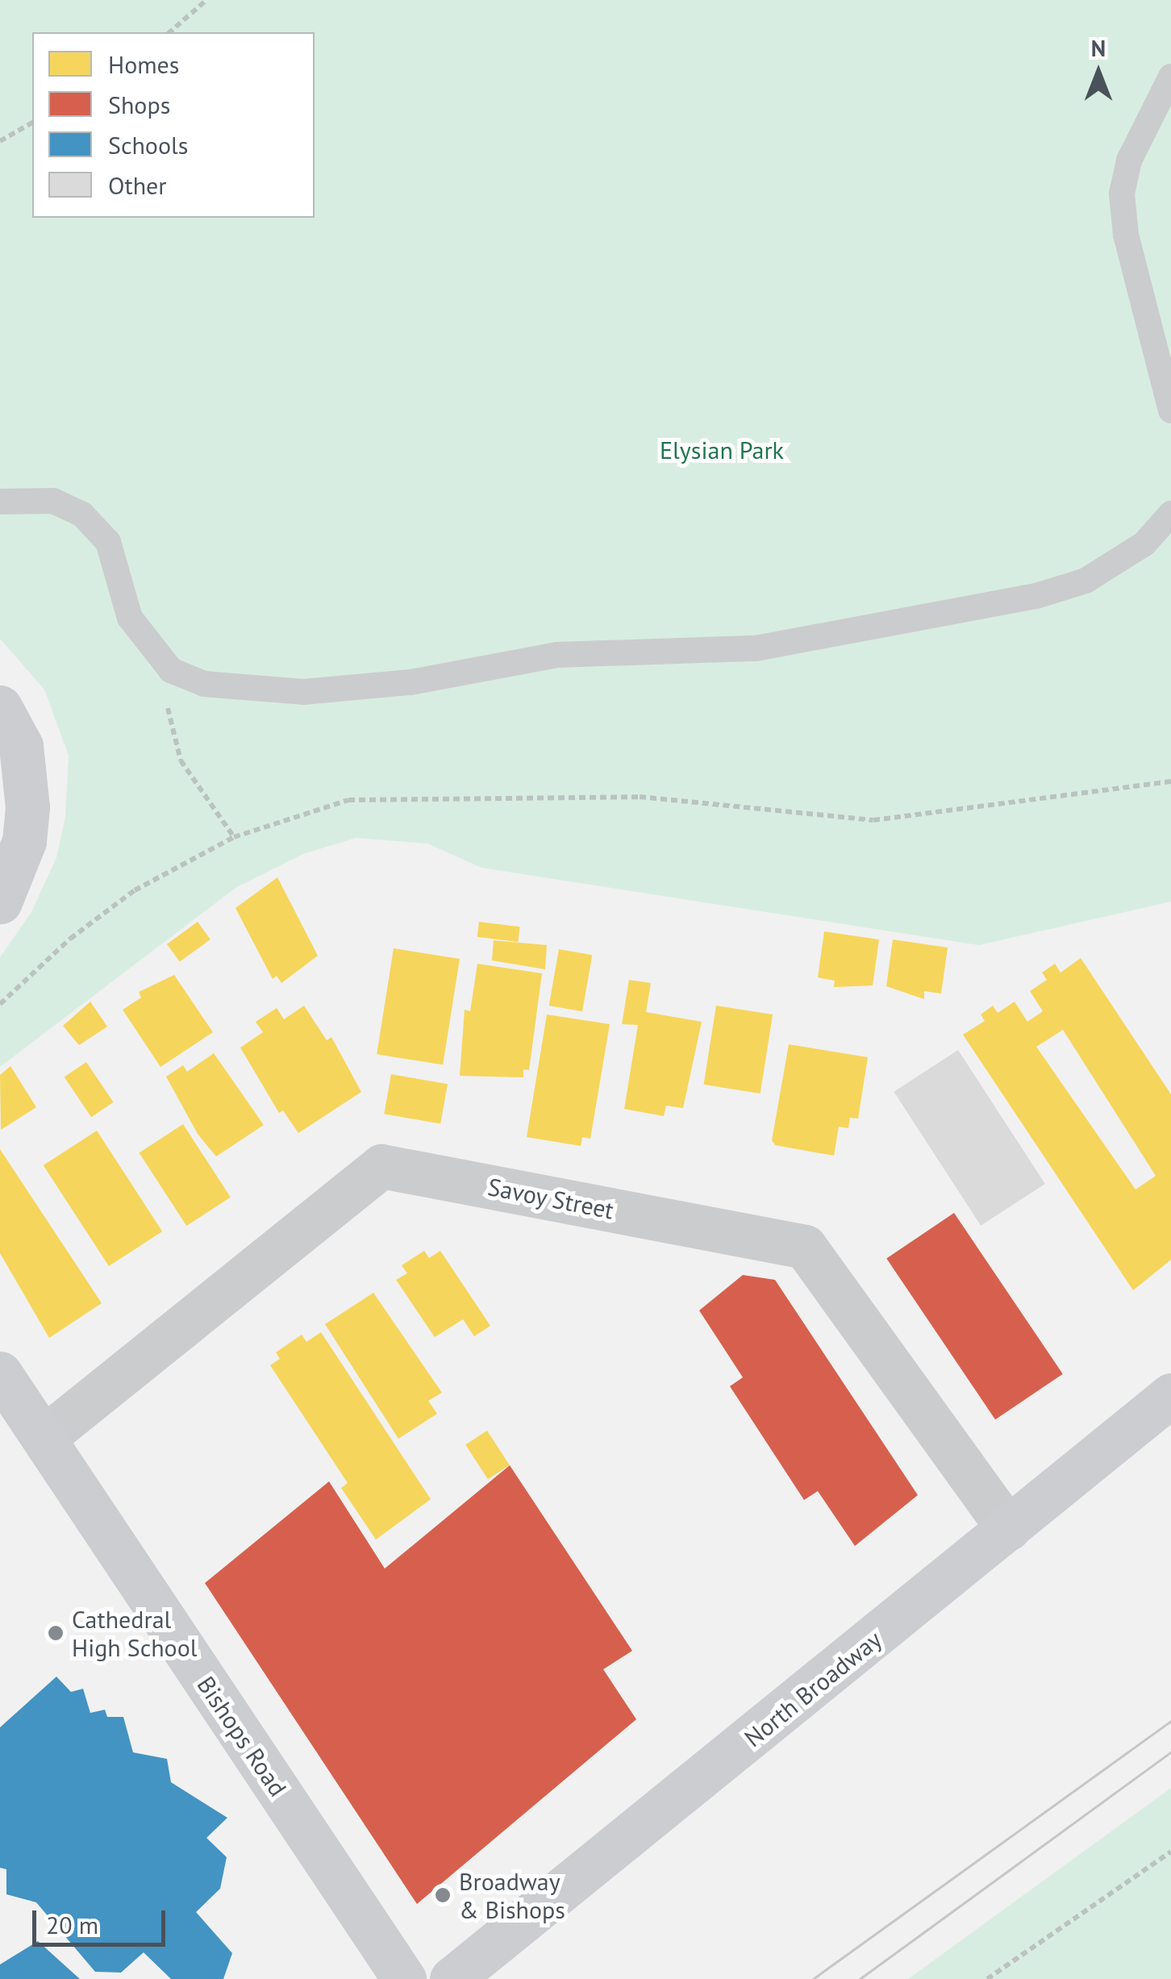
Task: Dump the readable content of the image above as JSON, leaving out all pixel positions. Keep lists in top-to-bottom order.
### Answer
{
  "streets": {
    "street": ["Savoy Street", "North Broadway", "Bishops Road"]
  },
  "crossings": [
    ["Savoy Street", "North Broadway"],
    ["Savoy Street", "Bishops Road"]
  ],
  "parks": ["Elysian Park"],
  "places": ["Cathedral High School", "Broadway & Bishops"],
  "legend": [
    "Homes",
    "Shops",
    "Schools",
    "Other"
  ],
  "scale_bar": "20 m",
  "north": "top"
}
